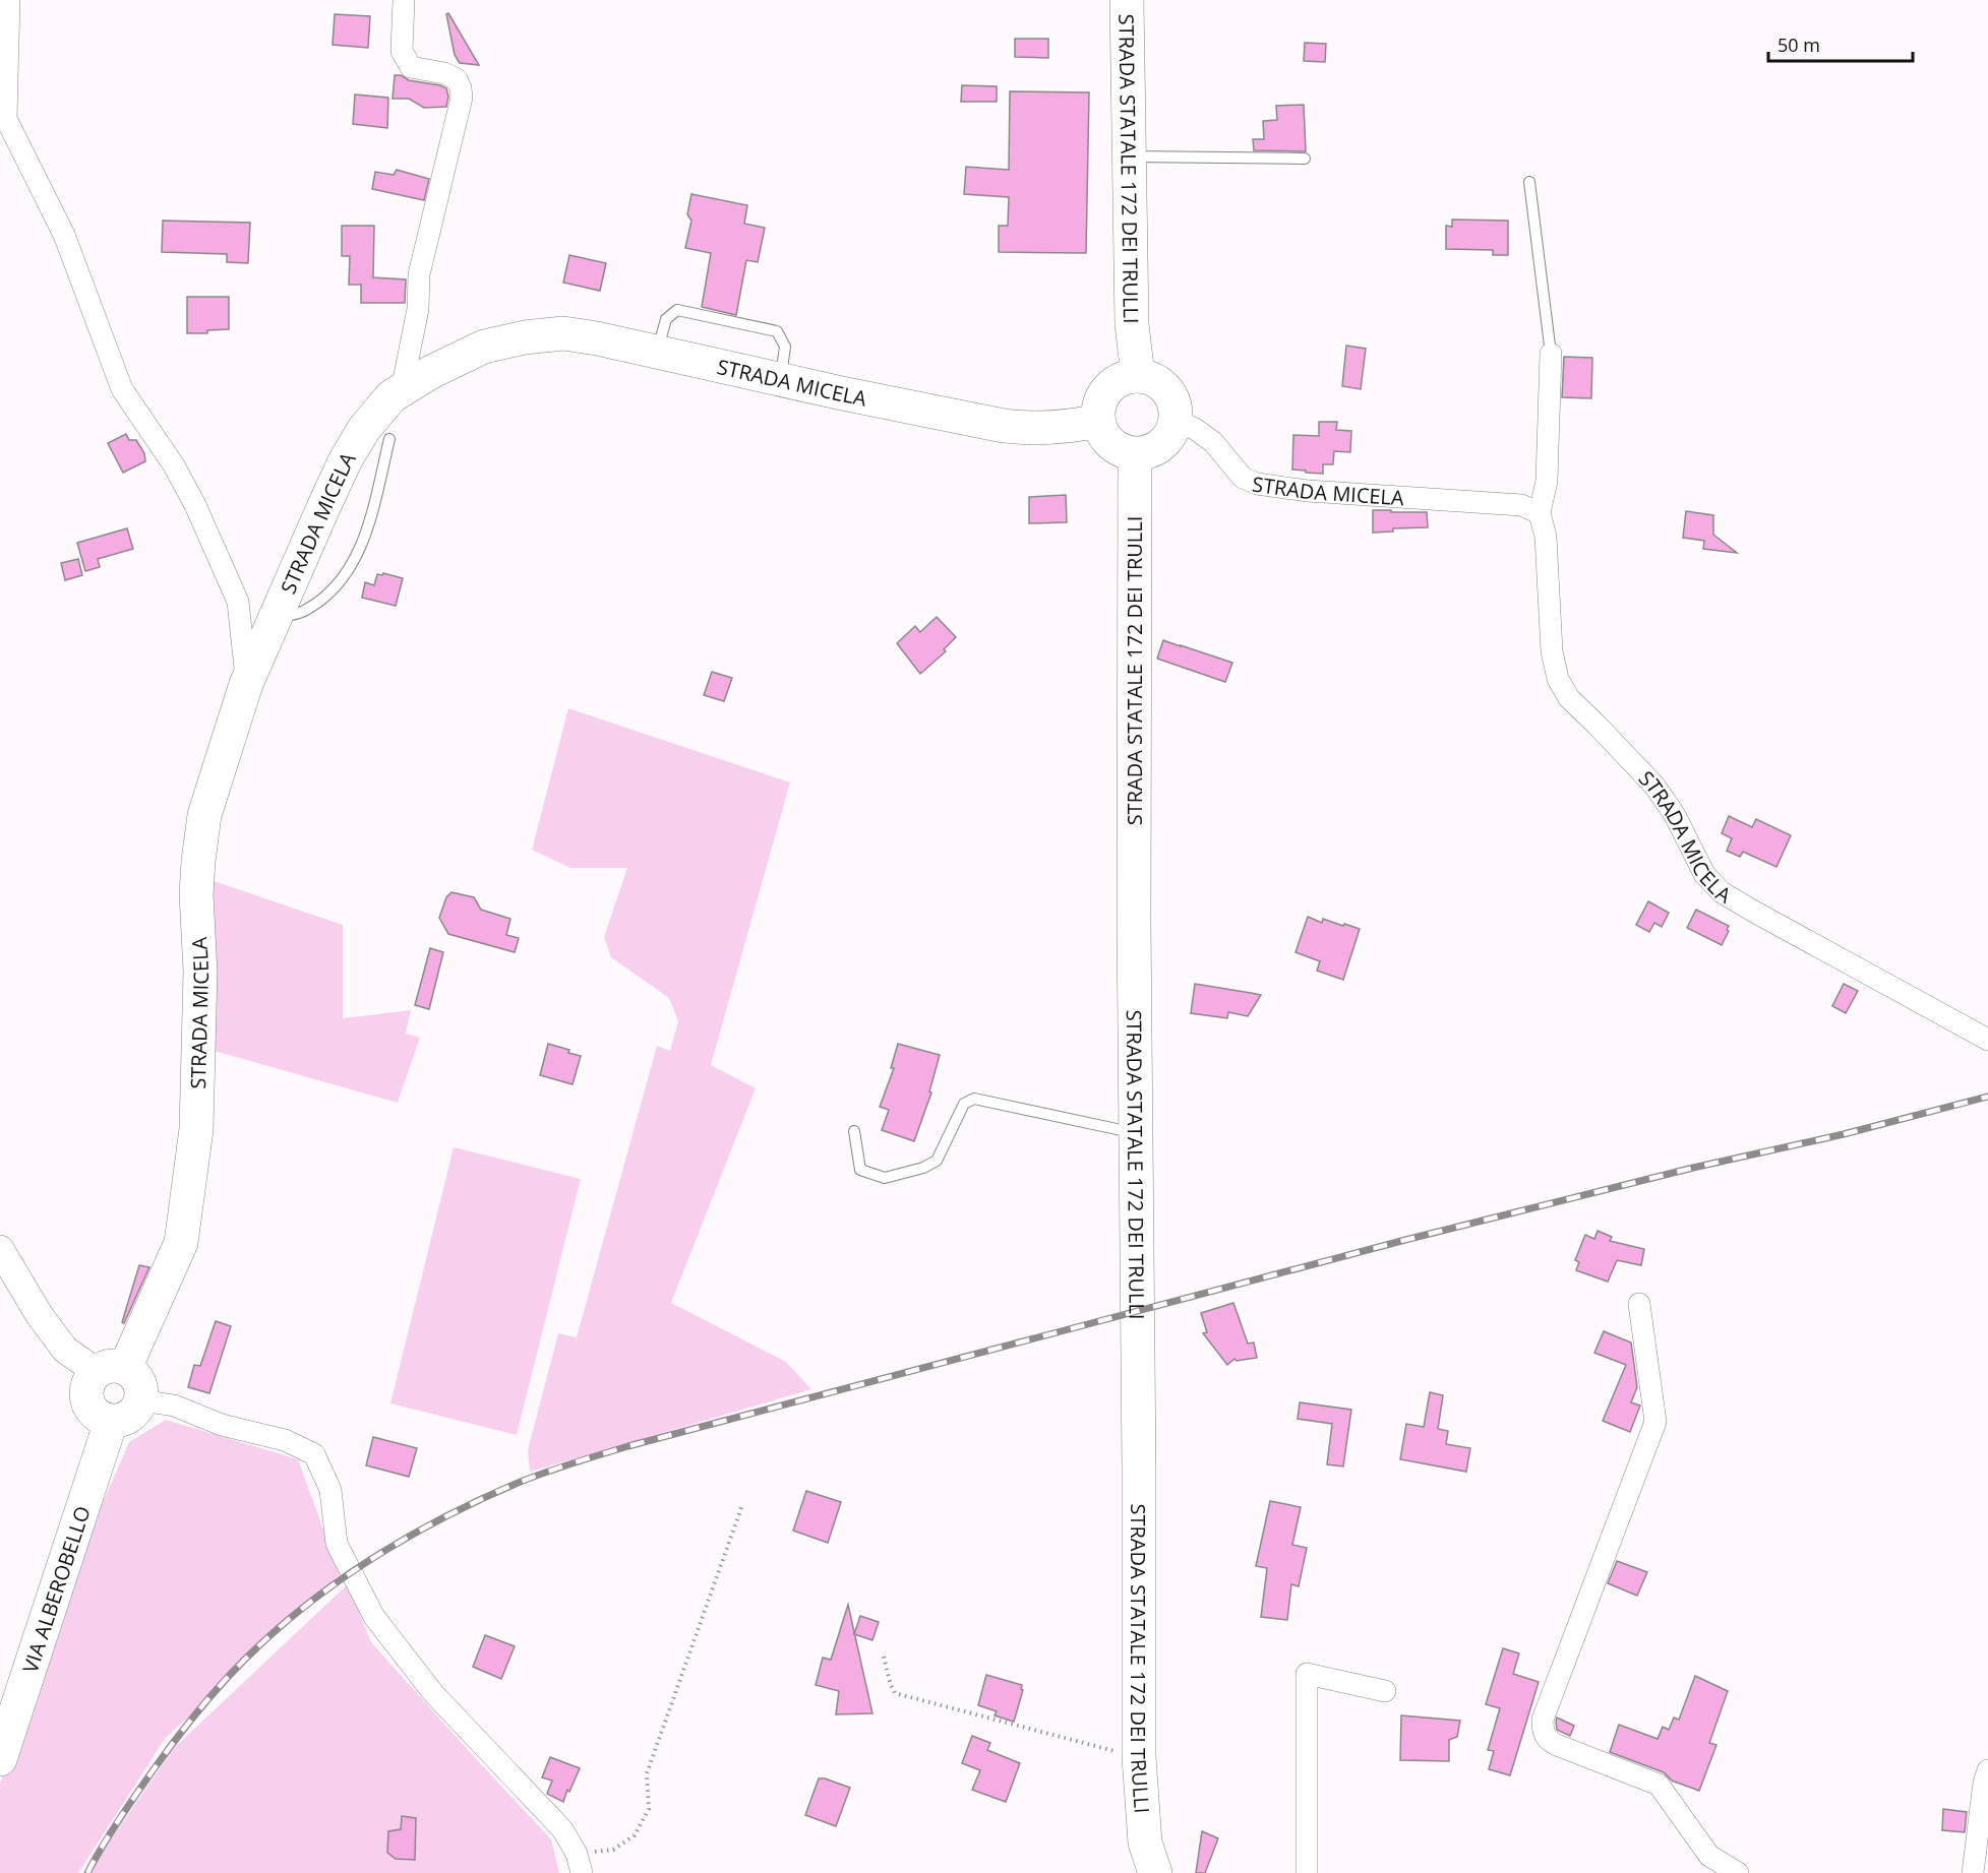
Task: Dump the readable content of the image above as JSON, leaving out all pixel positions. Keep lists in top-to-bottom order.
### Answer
{
  "streets": {
    "main road": ["STRADA STATALE 172 DEI TRULLI", "STRADA MICELA", "VIA ALBEROBELLO"]
  },
  "crossings": [
    ["STRADA STATALE 172 DEI TRULLI", "STRADA MICELA"],
    ["STRADA MICELA", "VIA ALBEROBELLO"]
  ],
  "scale_bar": "50 m"
}
